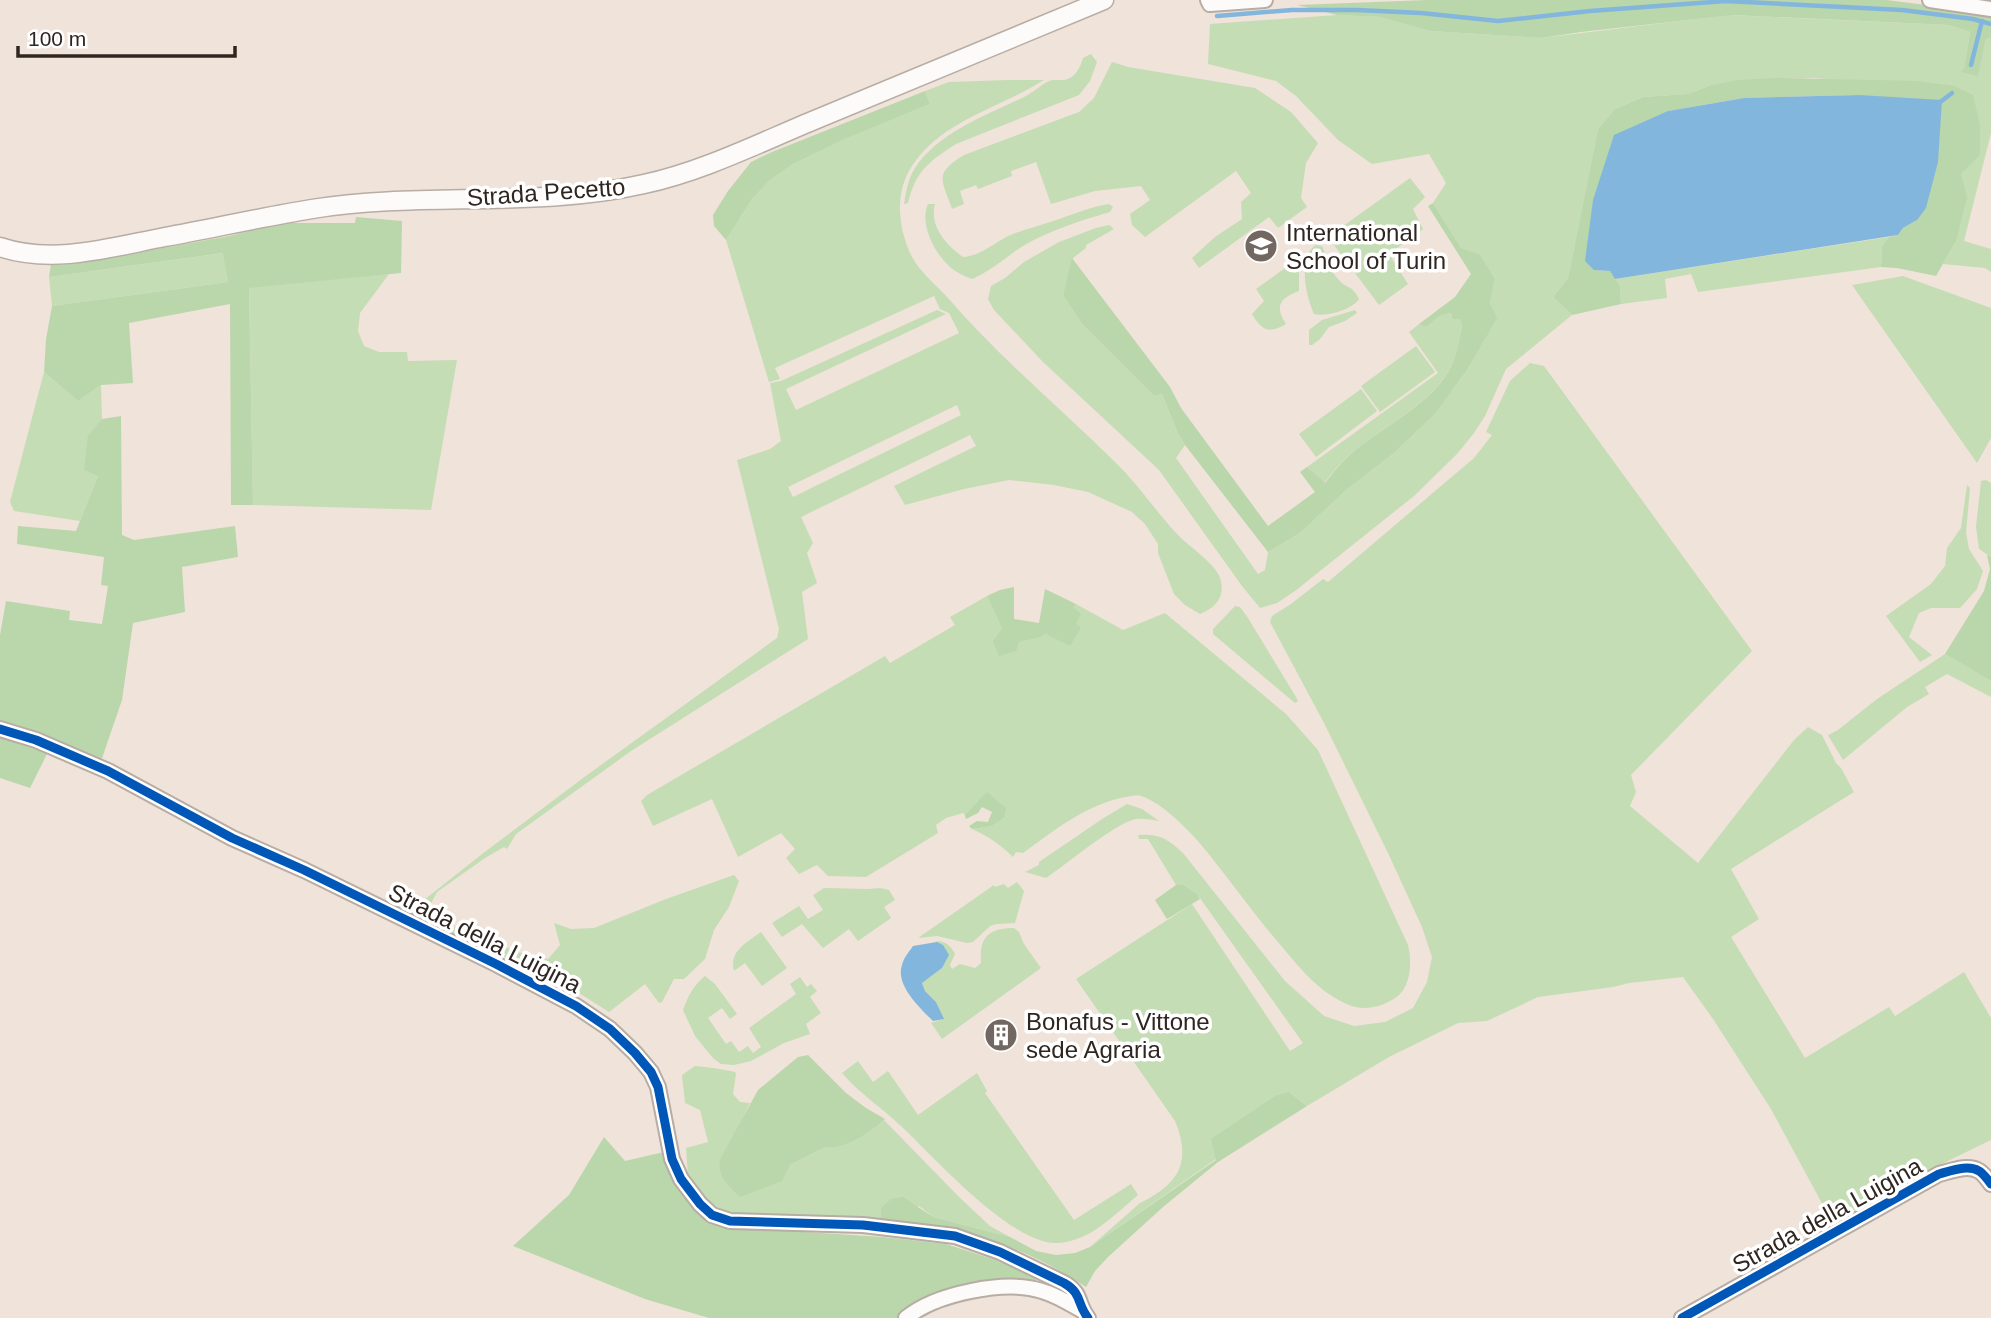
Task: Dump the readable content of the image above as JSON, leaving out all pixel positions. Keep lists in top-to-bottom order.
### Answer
{
  "streets": {
    "main road": ["Strada Pecetto"],
    "street": ["Strada della Luigina"]
  },
  "places": {
    "school or university": ["International School of Turin"],
    "building": ["Bonafus - Vittone sede Agraria"]
  },
  "scale_bar": "100 m"
}
